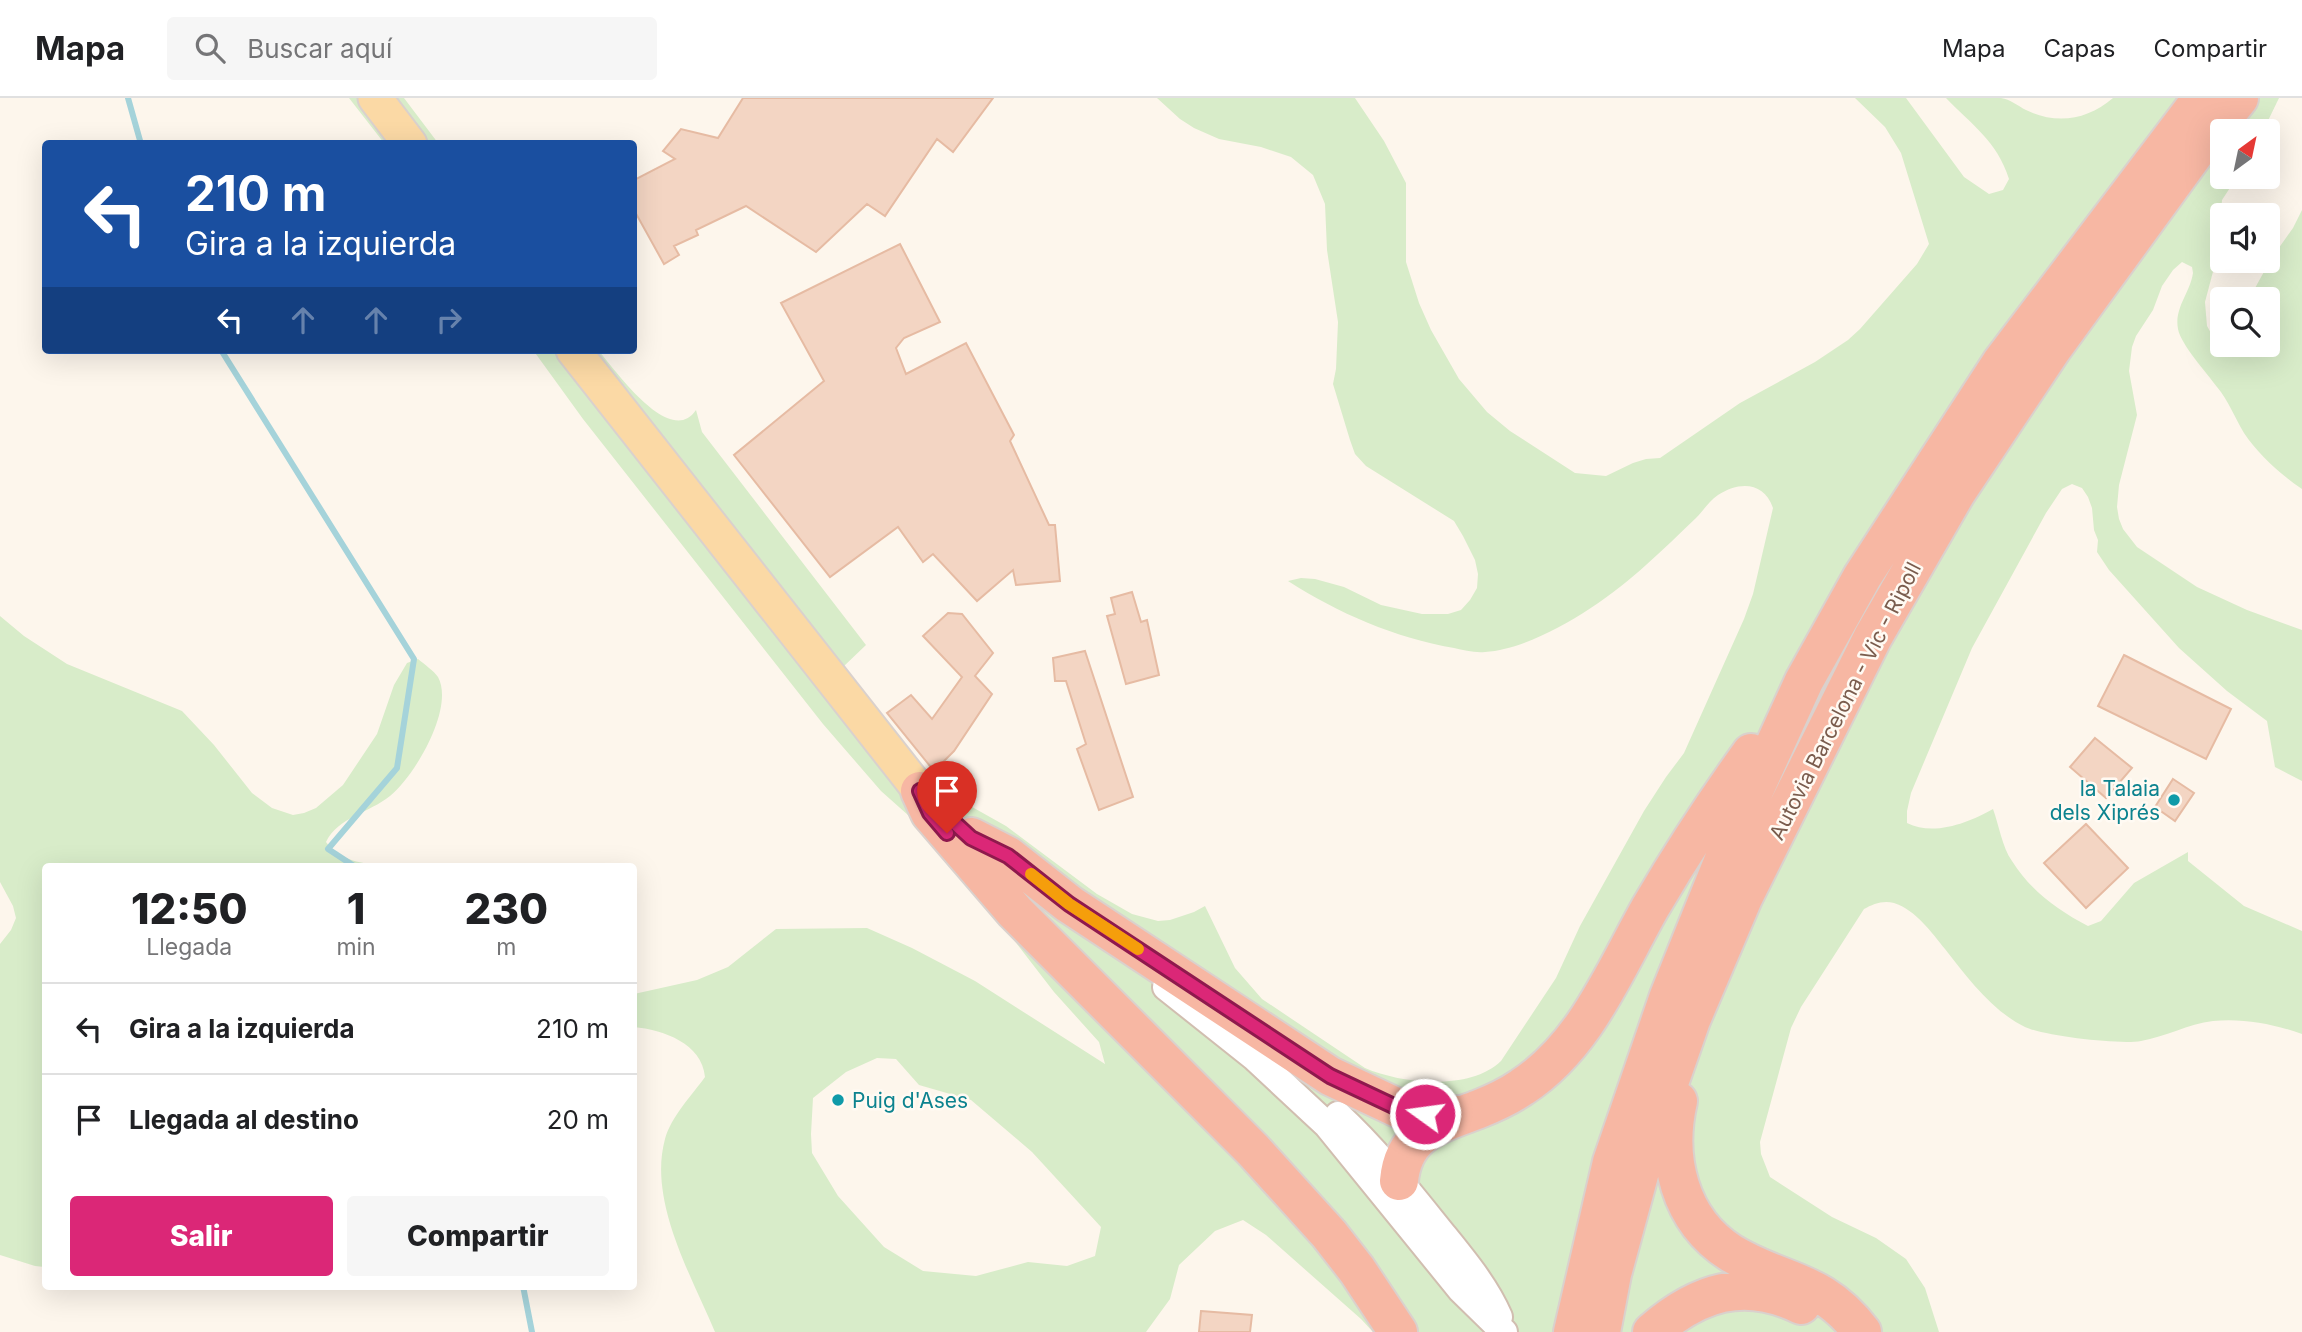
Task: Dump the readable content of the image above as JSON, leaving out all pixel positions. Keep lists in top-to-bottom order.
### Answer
{
  "streets": {
    "highway": ["Autovia Barcelona - Vic - Ripoll"]
  },
  "places": ["la Talaia dels Xiprés", "Puig d'Ases"],
  "north": "top right",
  "page": {
    "header": "Mapa",
    "search": "Buscar aquí",
    "nav": ["Mapa", "Capas", "Compartir"],
    "turn": ["210 m", "Gira a la izquierda"],
    "eta": [
      "12:50",
      "Llegada",
      "1",
      "min",
      "230",
      "m"
    ],
    "list": [
      {
        "name": "Gira a la izquierda",
        "value": "210 m"
      },
      {
        "name": "Llegada al destino",
        "value": "20 m"
      }
    ],
    "buttons": ["Salir", "Compartir"]
  }
}
